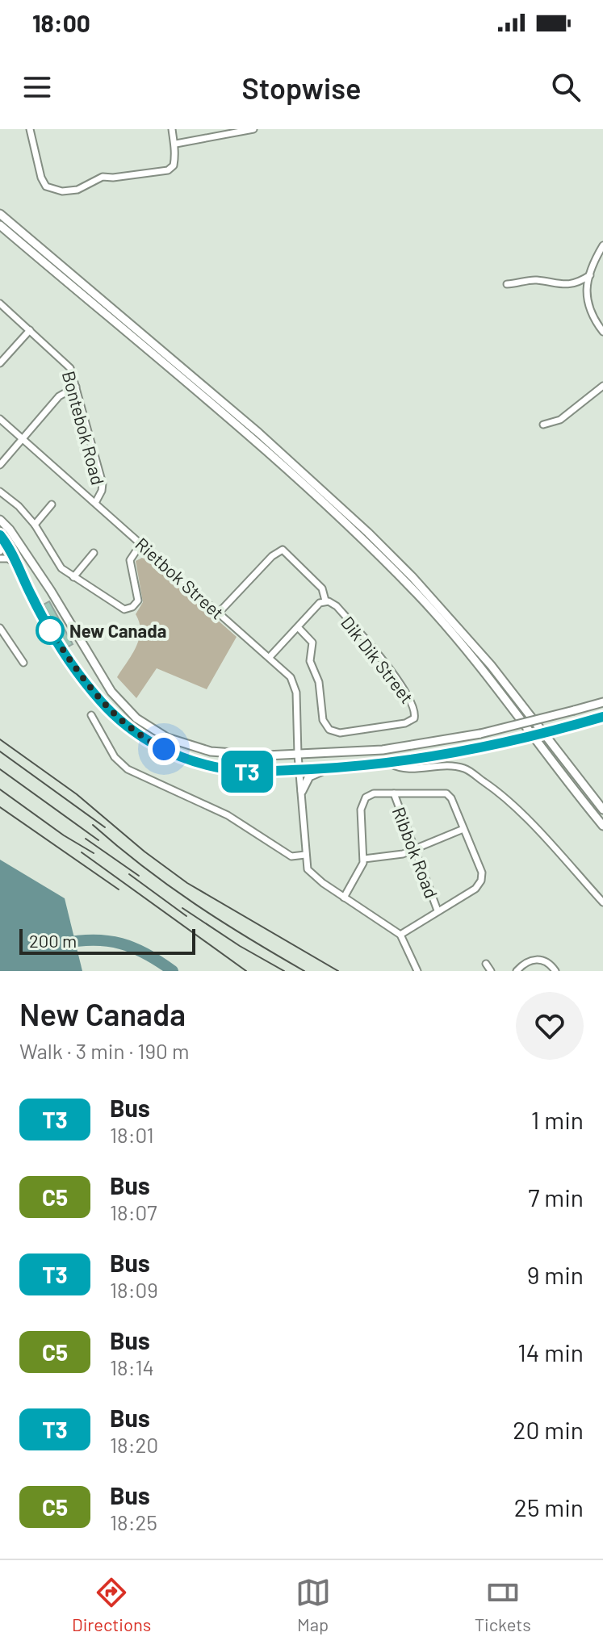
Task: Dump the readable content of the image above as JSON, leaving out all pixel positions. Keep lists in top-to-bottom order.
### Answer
{
  "streets": {
    "street": [
      "Bontebok Road",
      "Rietbok Street",
      "Dik Dik Street",
      "Ribbok Road"
    ]
  },
  "crossings": [
    ["Bontebok Road", "Rietbok Street"]
  ],
  "places": ["New Canada"],
  "lines": ["bus line T3"],
  "scale_bar": "200 m",
  "page": {
    "status": "18:00",
    "header": "Stopwise",
    "on_map": "T3",
    "scale": "200 m",
    "heading": ["New Canada", "Walk · 3 min · 190 m"],
    "list": [
      {
        "mark": "T3",
        "name": "Bus",
        "note": "18:01",
        "value": "1 min"
      },
      {
        "mark": "C5",
        "name": "Bus",
        "note": "18:07",
        "value": "7 min"
      },
      {
        "mark": "T3",
        "name": "Bus",
        "note": "18:09",
        "value": "9 min"
      },
      {
        "mark": "C5",
        "name": "Bus",
        "note": "18:14",
        "value": "14 min"
      },
      {
        "mark": "T3",
        "name": "Bus",
        "note": "18:20",
        "value": "20 min"
      },
      {
        "mark": "C5",
        "name": "Bus",
        "note": "18:25",
        "value": "25 min"
      }
    ],
    "tabs": ["Directions", "Map", "Tickets"]
  }
}
